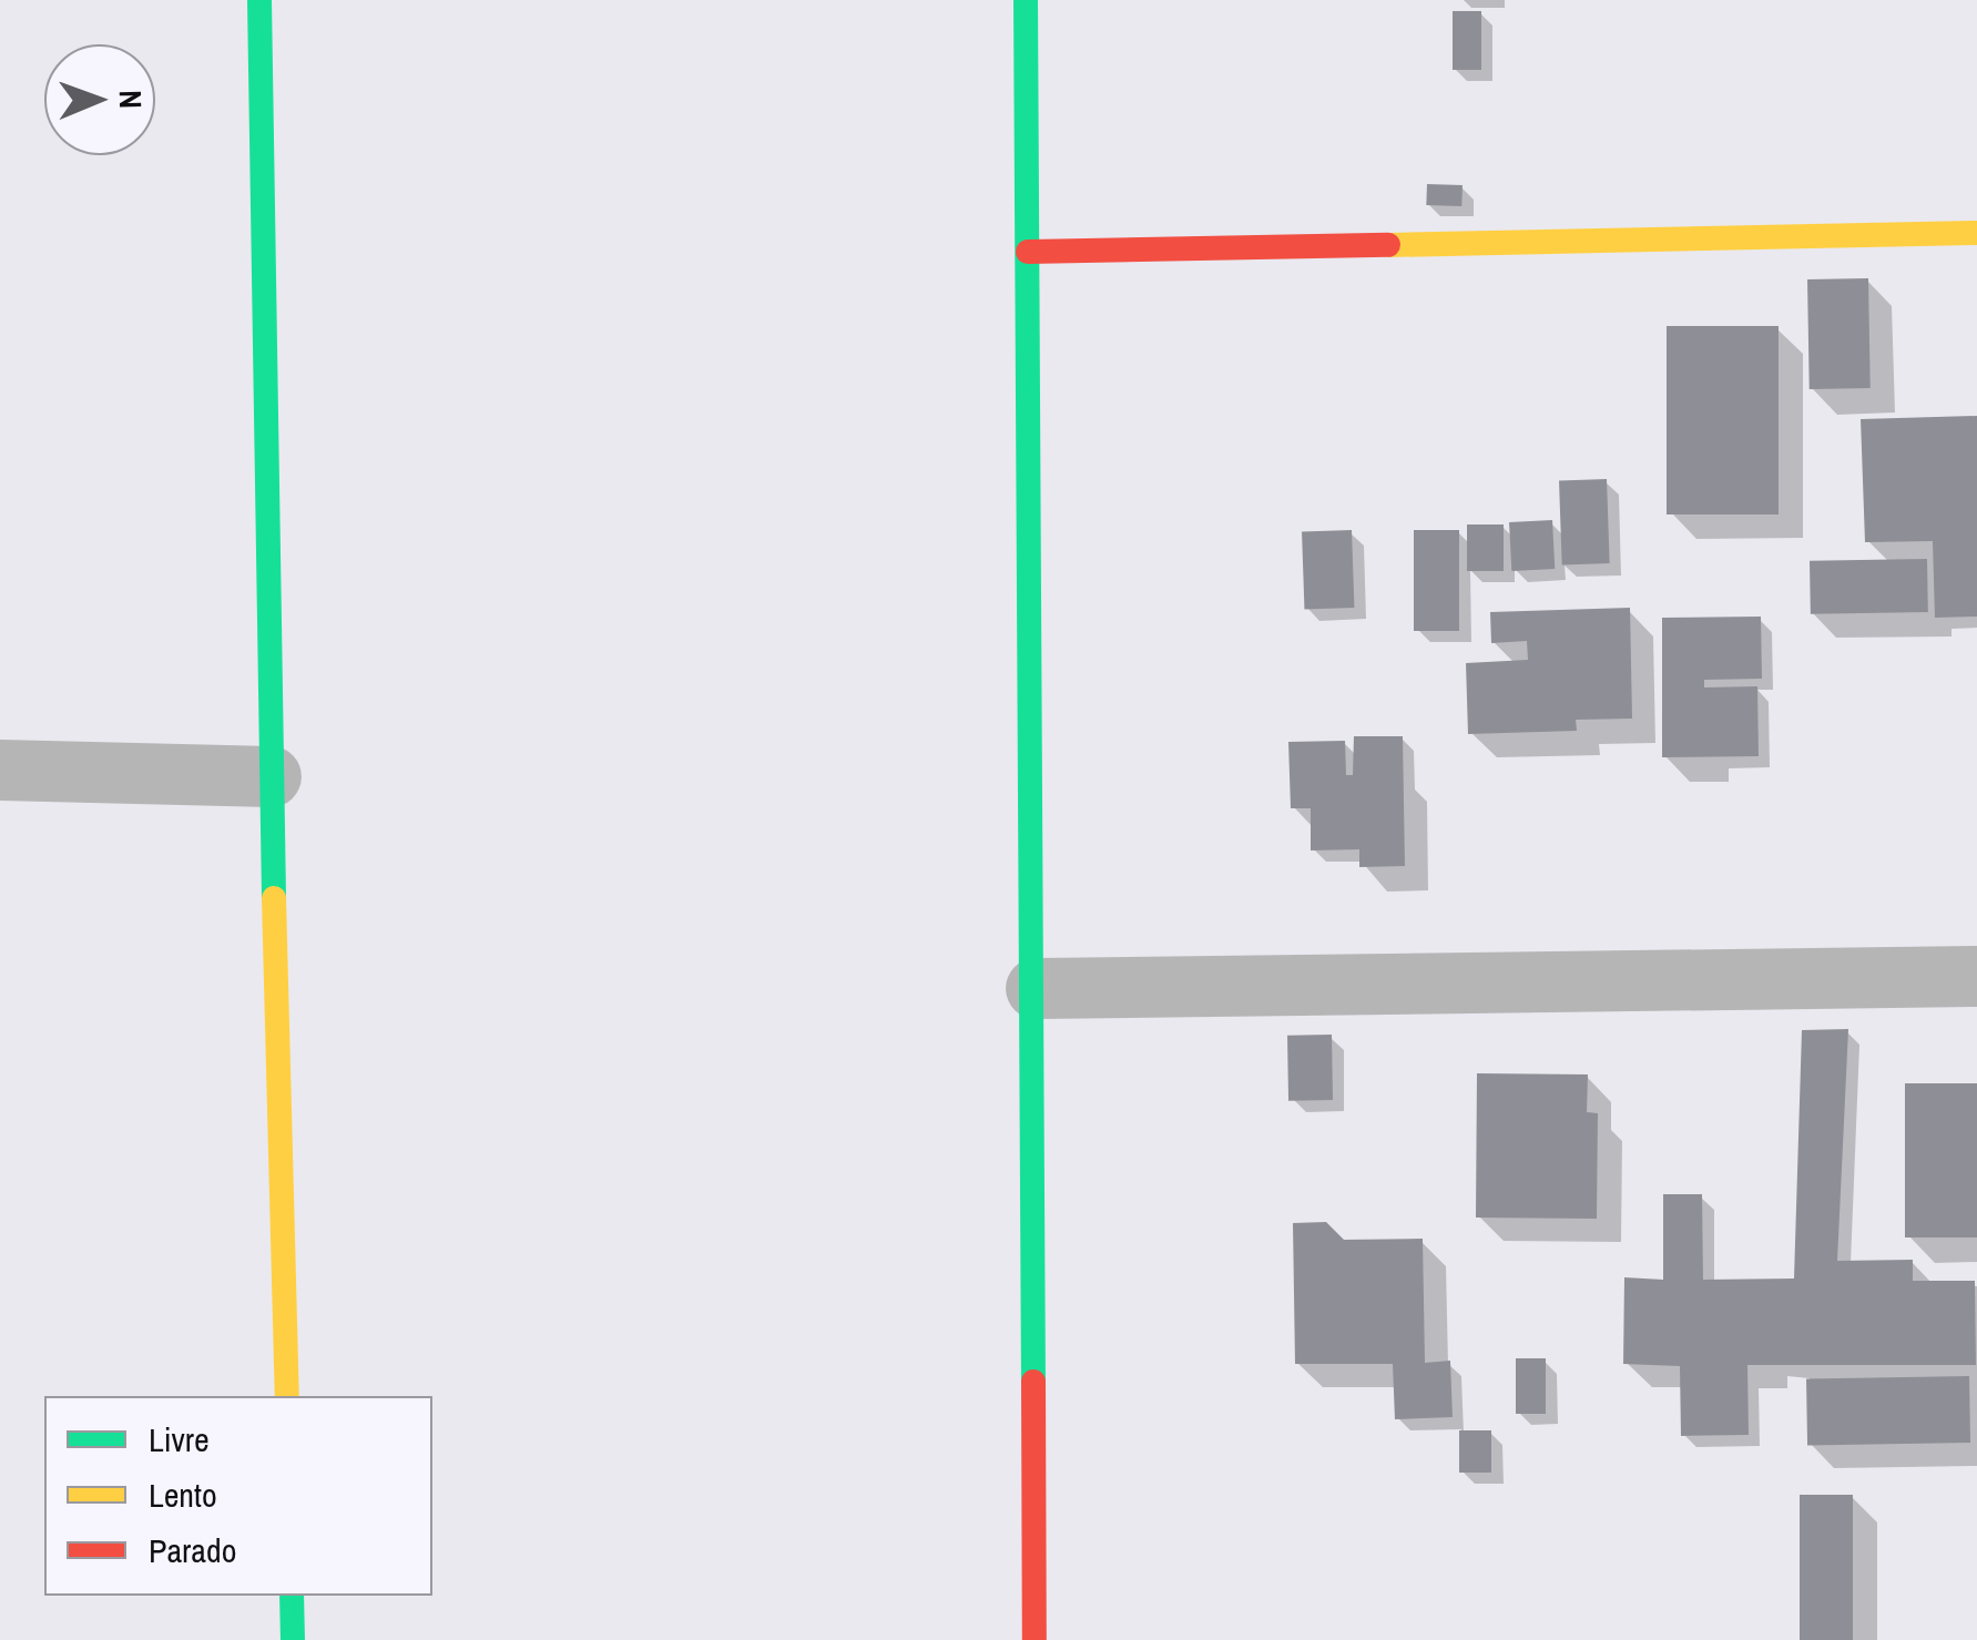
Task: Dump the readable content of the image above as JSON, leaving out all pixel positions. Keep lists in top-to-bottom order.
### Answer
{
  "legend": ["Livre", "Lento", "Parado"],
  "north": "right"
}
